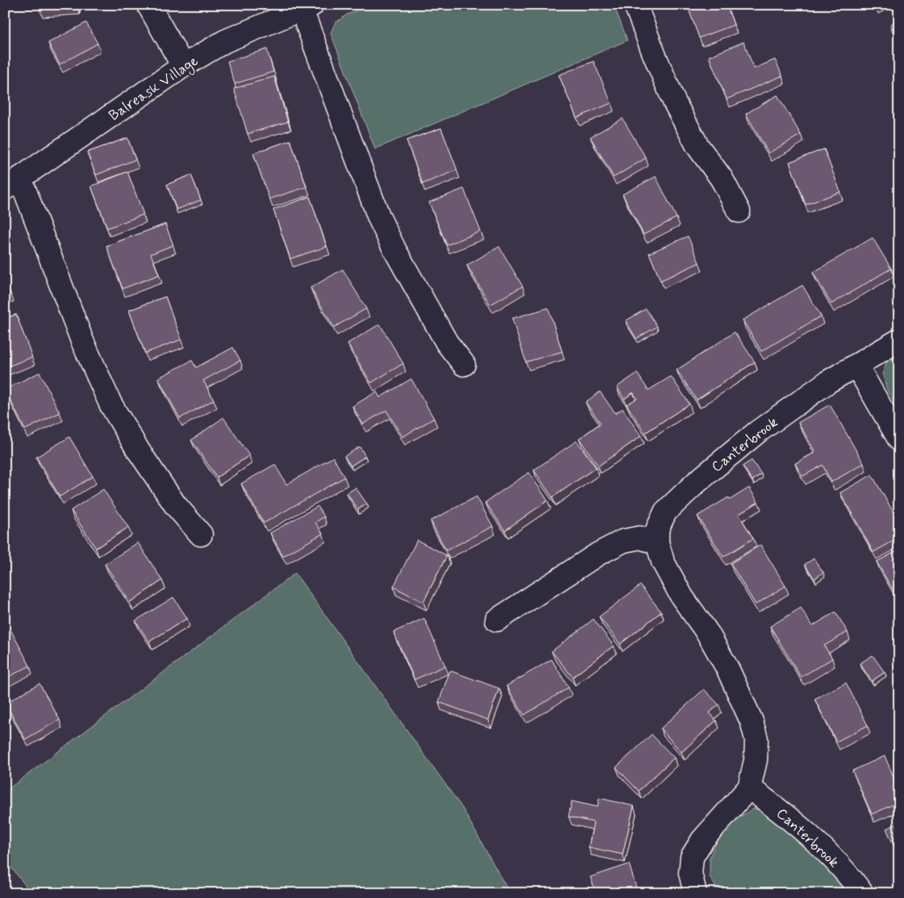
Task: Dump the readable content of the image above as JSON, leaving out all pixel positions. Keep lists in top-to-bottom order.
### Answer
{
  "streets": {
    "street": ["Balreask Village", "Canterbrook"]
  }
}
